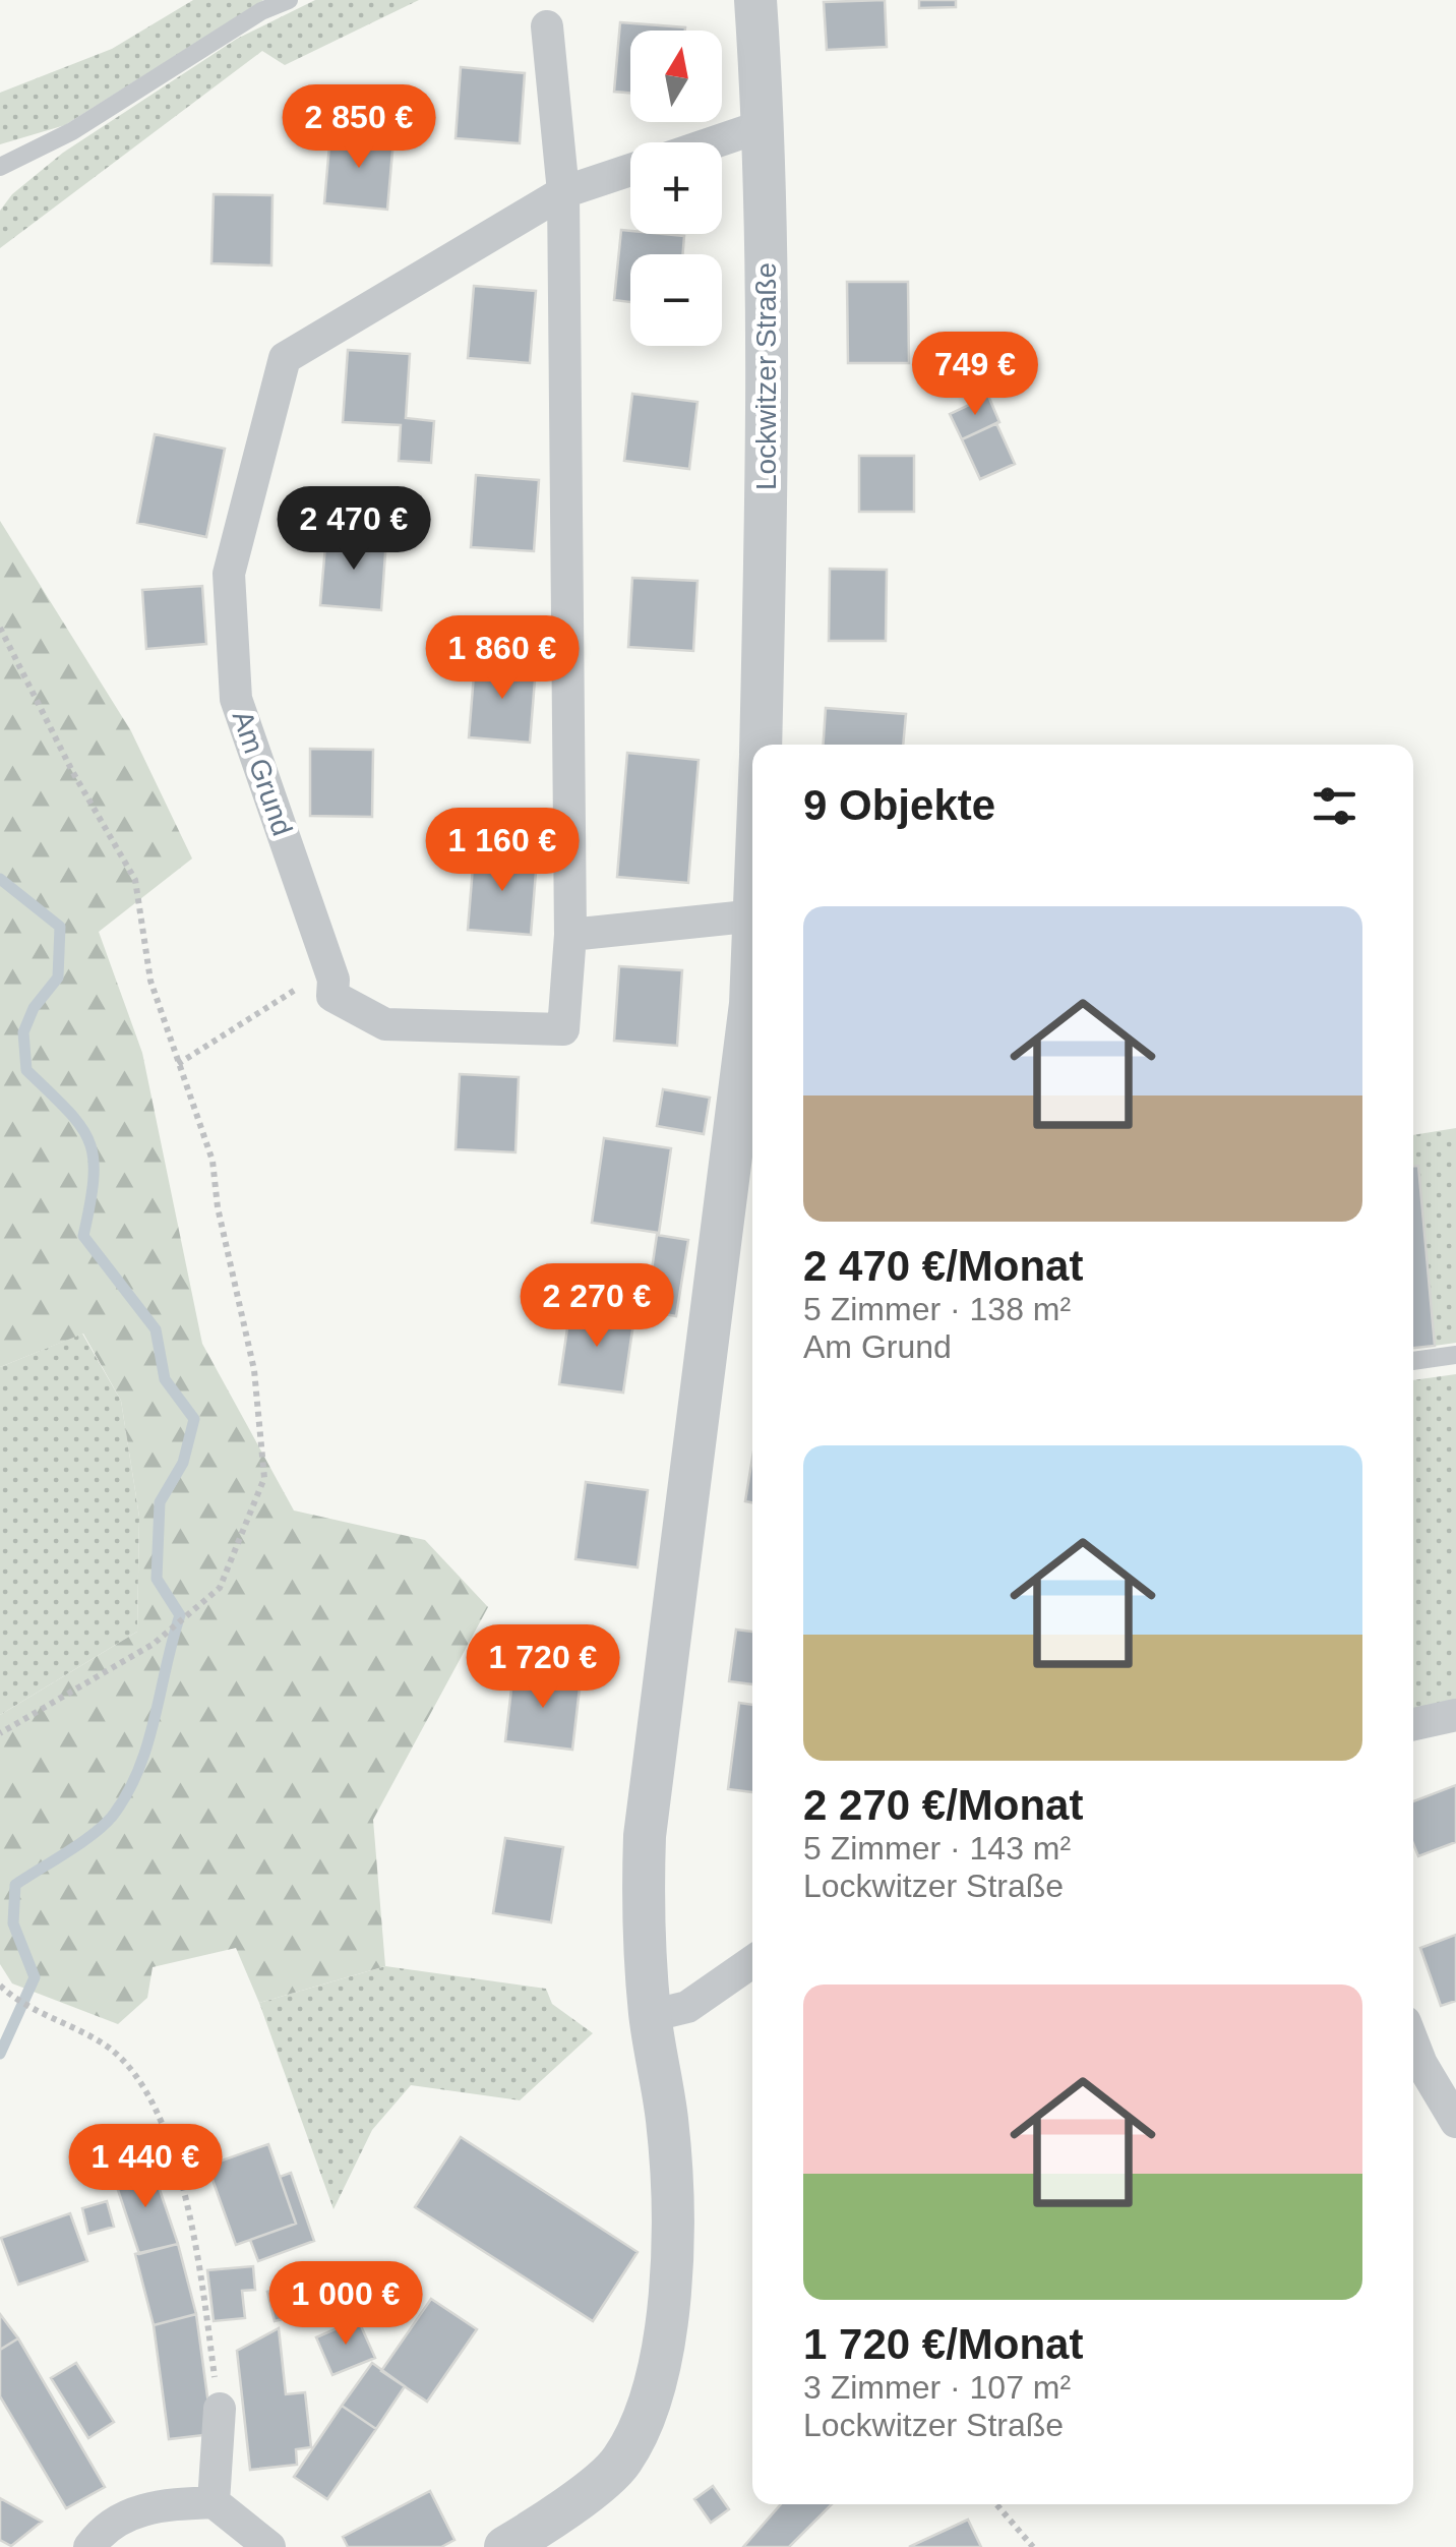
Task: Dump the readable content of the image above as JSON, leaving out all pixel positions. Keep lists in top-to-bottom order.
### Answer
{
  "streets": {
    "street": ["Lockwitzer Straße", "Am Grund"]
  },
  "north": "top",
  "page": {
    "map_buttons": ["+", "−"],
    "price": [
      "2 850 €",
      "749 €",
      "2 470 €",
      "1 860 €",
      "1 160 €",
      "2 270 €",
      "1 720 €",
      "1 440 €",
      "1 000 €"
    ],
    "heading": "9 Objekte",
    "list": [
      {
        "name": "2 470 €/Monat",
        "note": "5 Zimmer · 138 m² · Am Grund"
      },
      {
        "name": "2 270 €/Monat",
        "note": "5 Zimmer · 143 m² · Lockwitzer Straße"
      },
      {
        "name": "1 720 €/Monat",
        "note": "3 Zimmer · 107 m² · Lockwitzer Straße"
      }
    ]
  }
}
